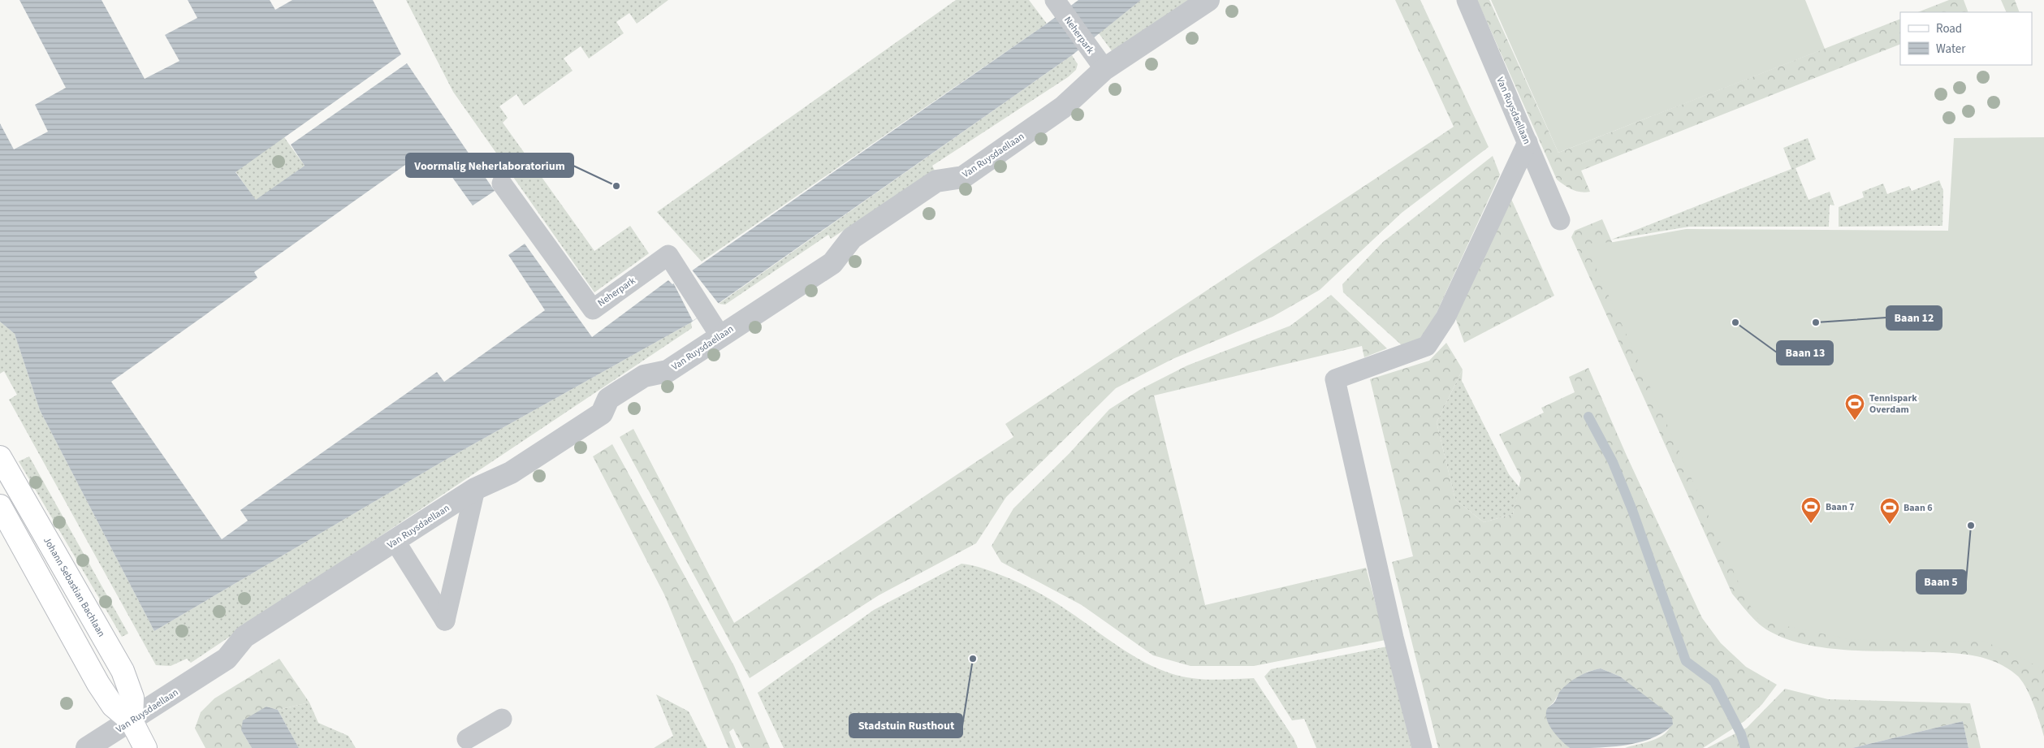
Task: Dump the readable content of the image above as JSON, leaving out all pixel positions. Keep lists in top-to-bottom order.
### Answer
{
  "streets": {
    "street": ["Van Ruysdaellaan", "Johann Sebastian Bachlaan"],
    "lane": ["Neherpark"]
  },
  "crossings": [
    ["Neherpark", "Van Ruysdaellaan"],
    ["Van Ruysdaellaan", "Johann Sebastian Bachlaan"]
  ],
  "places": {
    "other": [
      "Voormalig Neherlaboratorium",
      "Baan 13",
      "Baan 12",
      "Baan 5",
      "Stadstuin Rusthout"
    ],
    "sports": ["Tennispark Overdam", "Baan 7", "Baan 6"]
  },
  "legend": ["Road", "Water"]
}
